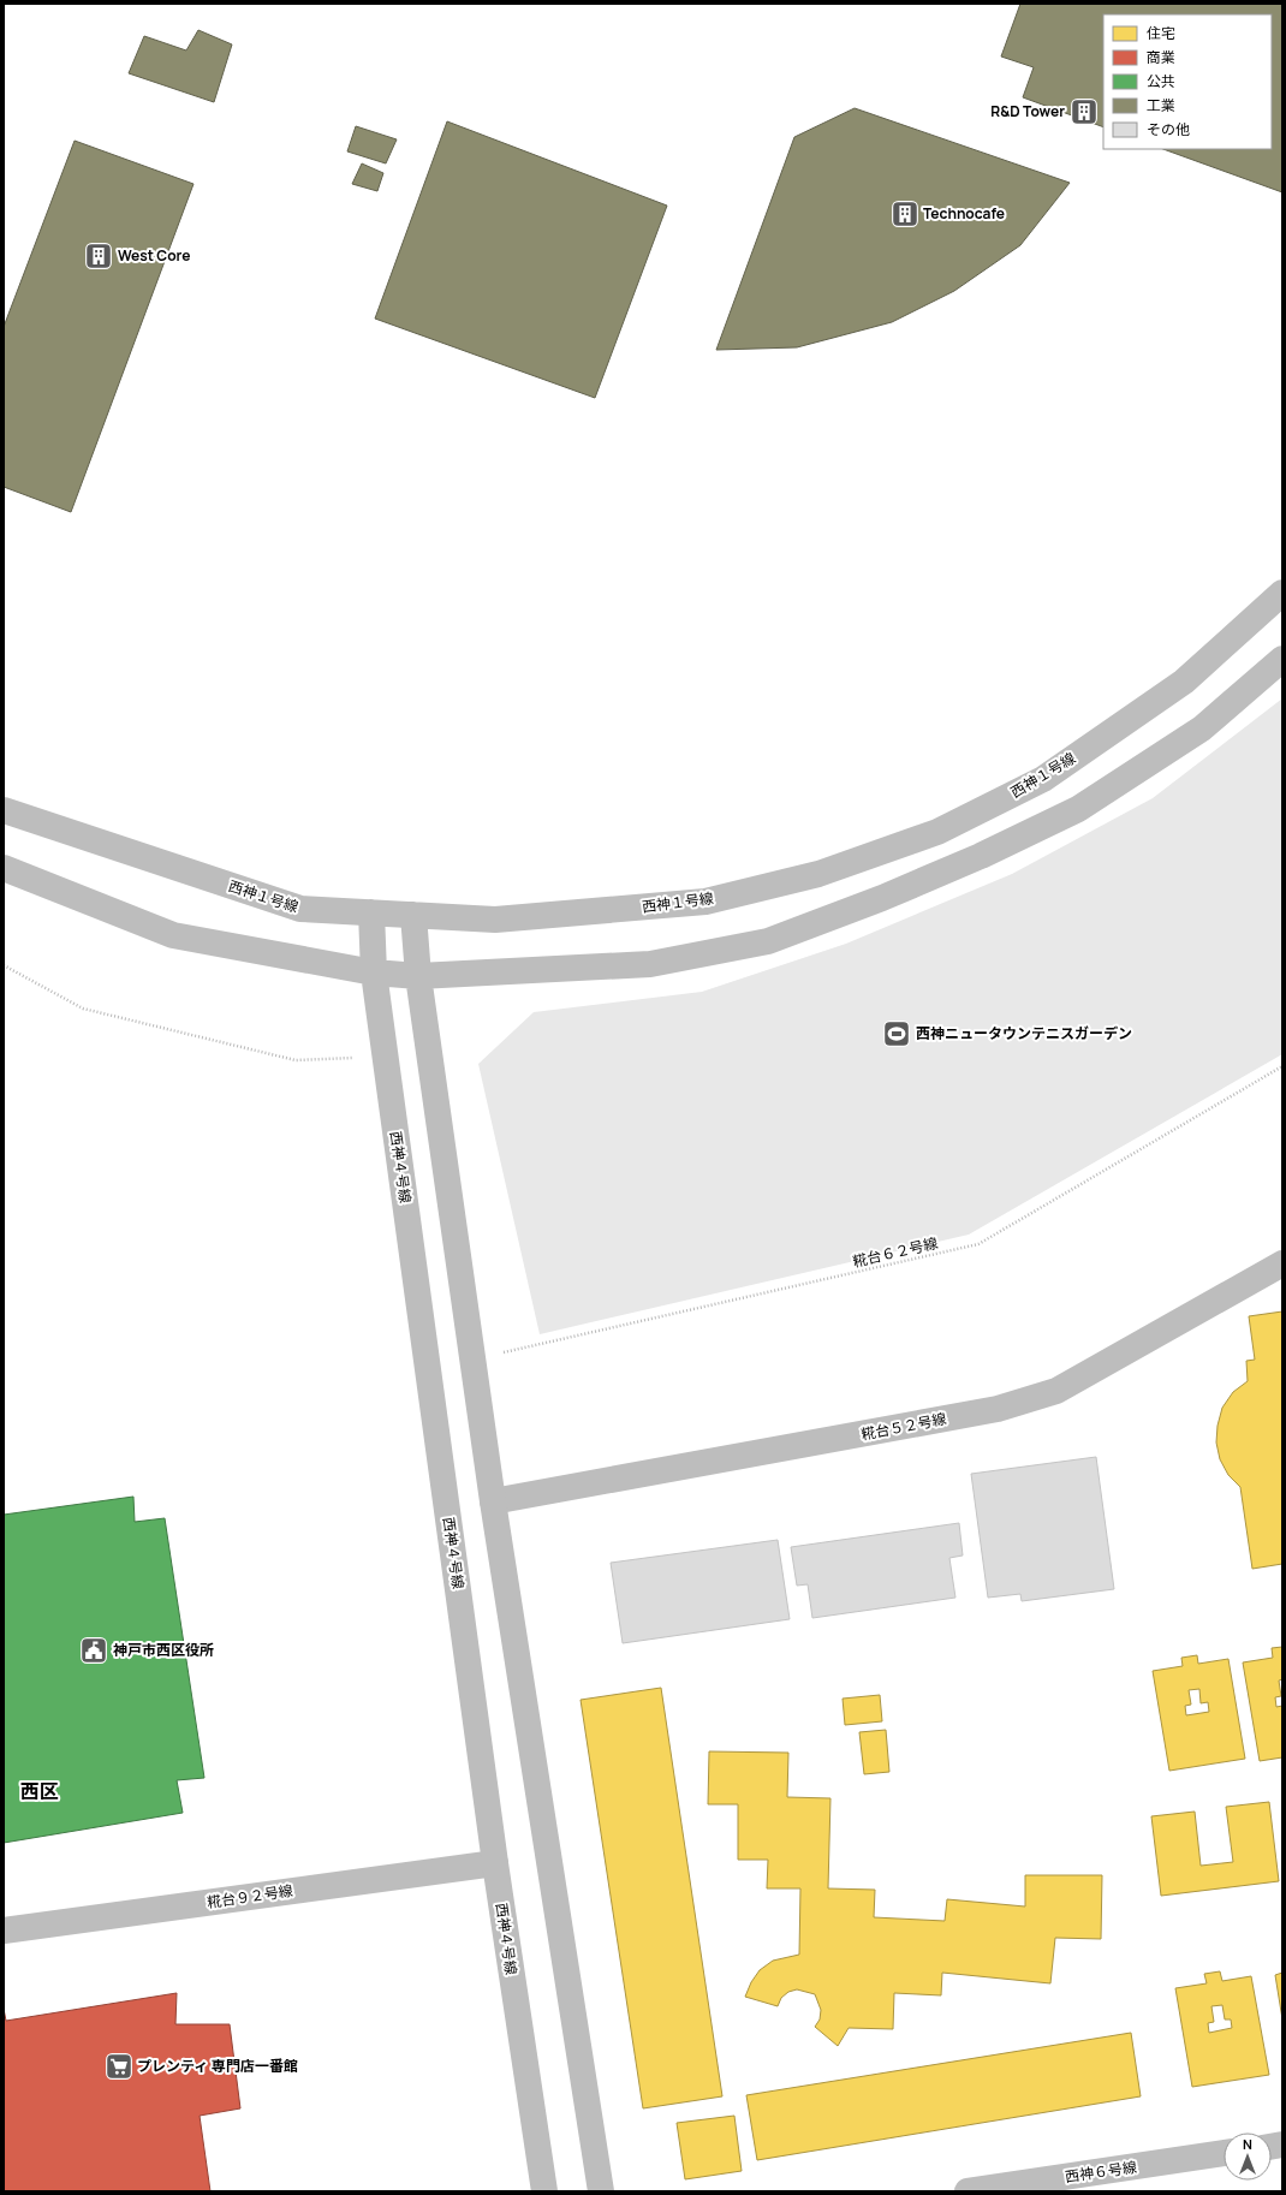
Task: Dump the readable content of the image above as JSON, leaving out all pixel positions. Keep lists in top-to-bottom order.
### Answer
{
  "streets": {
    "street": [
      "西神１号線",
      "西神４号線",
      "糀台５２号線",
      "糀台９２号線",
      "西神６号線"
    ],
    "path": ["糀台６２号線"]
  },
  "crossings": [
    ["西神１号線", "西神４号線"],
    ["西神４号線", "糀台９２号線"]
  ],
  "districts": ["西区"],
  "places": {
    "building": ["R&D Tower", "Technocafe", "West Core"],
    "sports": ["西神ニュータウンテニスガーデン"],
    "public building": ["神戸市西区役所"],
    "supermarket": ["プレンティ 専門店一番館"]
  },
  "legend": [
    "住宅",
    "商業",
    "公共",
    "工業",
    "その他"
  ],
  "north": "top"
}
